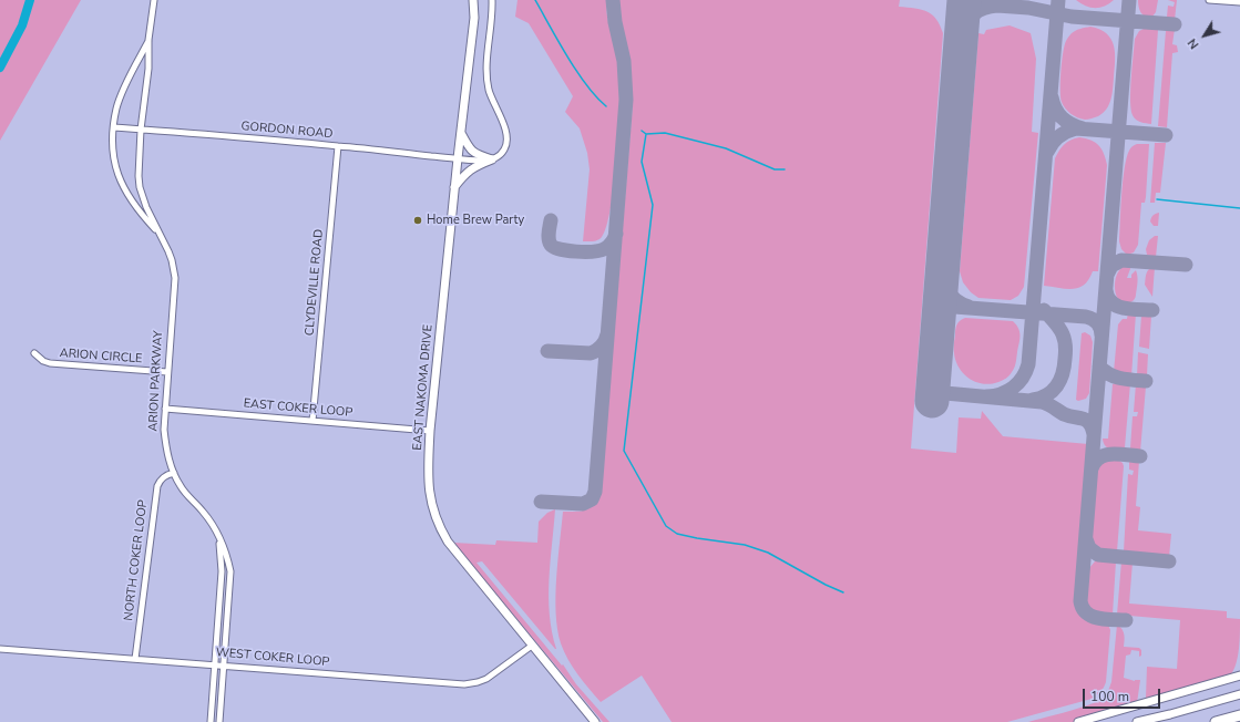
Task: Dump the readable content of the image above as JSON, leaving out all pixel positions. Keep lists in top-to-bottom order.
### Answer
{
  "streets": {
    "main road": ["EAST NAKOMA DRIVE"],
    "street": [
      "GORDON ROAD",
      "CLYDEVILLE ROAD",
      "ARION CIRCLE",
      "ARION PARKWAY",
      "EAST COKER LOOP",
      "NORTH COKER LOOP",
      "WEST COKER LOOP"
    ]
  },
  "crossings": [
    ["GORDON ROAD", "CLYDEVILLE ROAD"],
    ["GORDON ROAD", "ARION PARKWAY"],
    ["GORDON ROAD", "EAST NAKOMA DRIVE"],
    ["CLYDEVILLE ROAD", "EAST COKER LOOP"],
    ["ARION CIRCLE", "ARION PARKWAY"],
    ["ARION PARKWAY", "EAST COKER LOOP"],
    ["ARION PARKWAY", "NORTH COKER LOOP"],
    ["ARION PARKWAY", "WEST COKER LOOP"],
    ["EAST NAKOMA DRIVE", "EAST COKER LOOP"],
    ["EAST NAKOMA DRIVE", "WEST COKER LOOP"],
    ["NORTH COKER LOOP", "WEST COKER LOOP"]
  ],
  "places": ["Home Brew Party"],
  "scale_bar": "100 m",
  "north": "bottom left"
}
